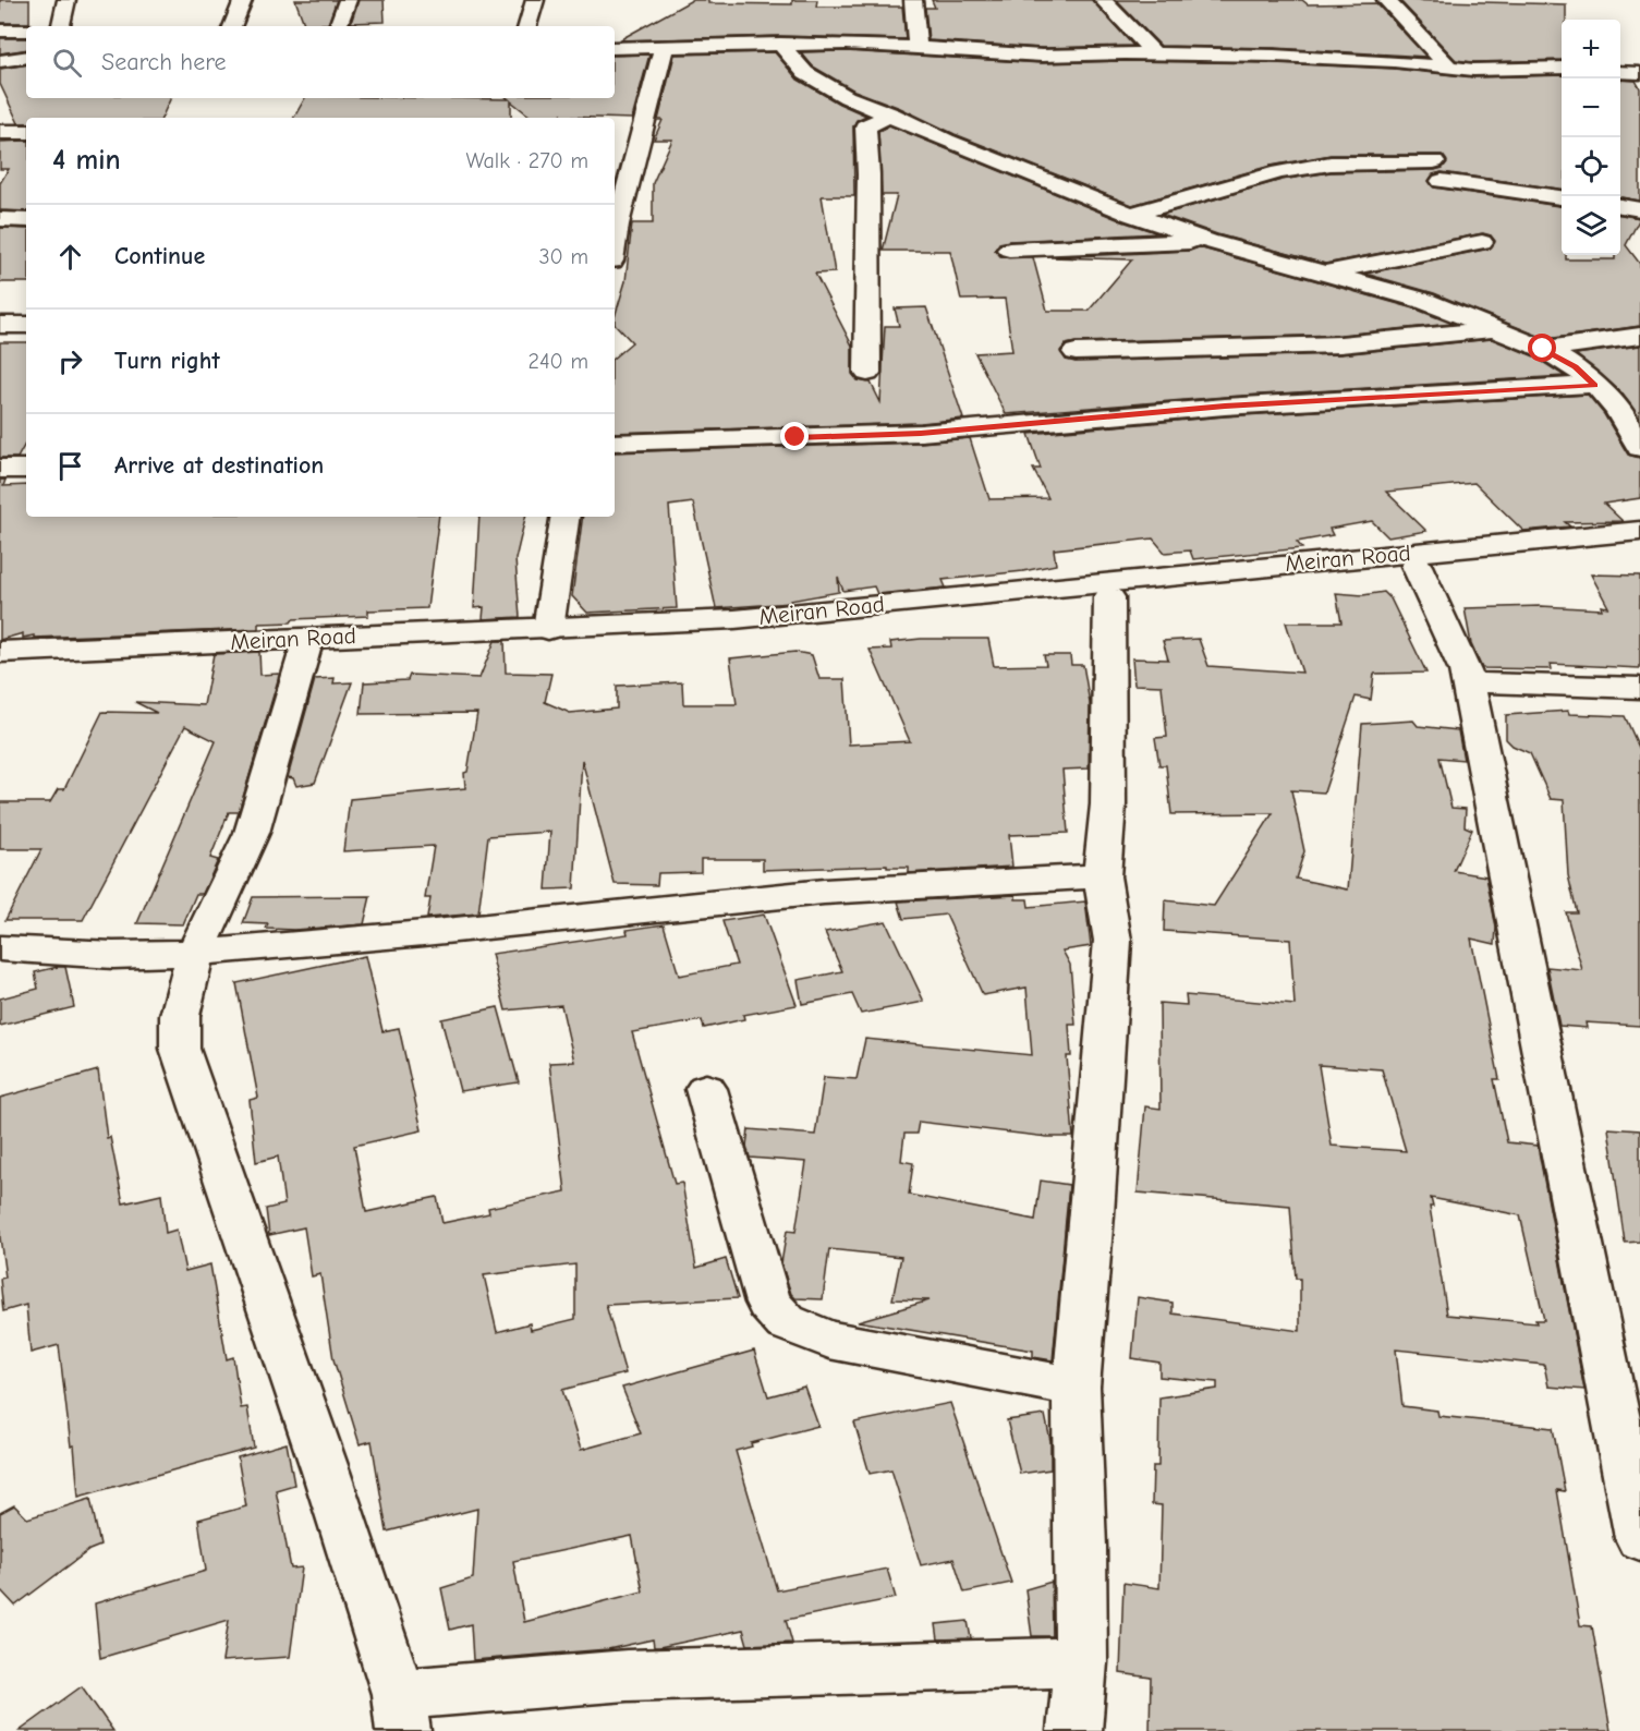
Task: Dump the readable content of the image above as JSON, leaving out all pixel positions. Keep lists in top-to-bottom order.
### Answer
{
  "streets": {
    "street": ["Meiran Road"]
  },
  "page": {
    "map_buttons": ["+", "−"],
    "search": "Search here",
    "heading": ["4 min", "Walk · 270 m"],
    "list": [
      ["Continue", "30 m"],
      ["Turn right", "240 m"],
      "Arrive at destination"
    ]
  }
}
